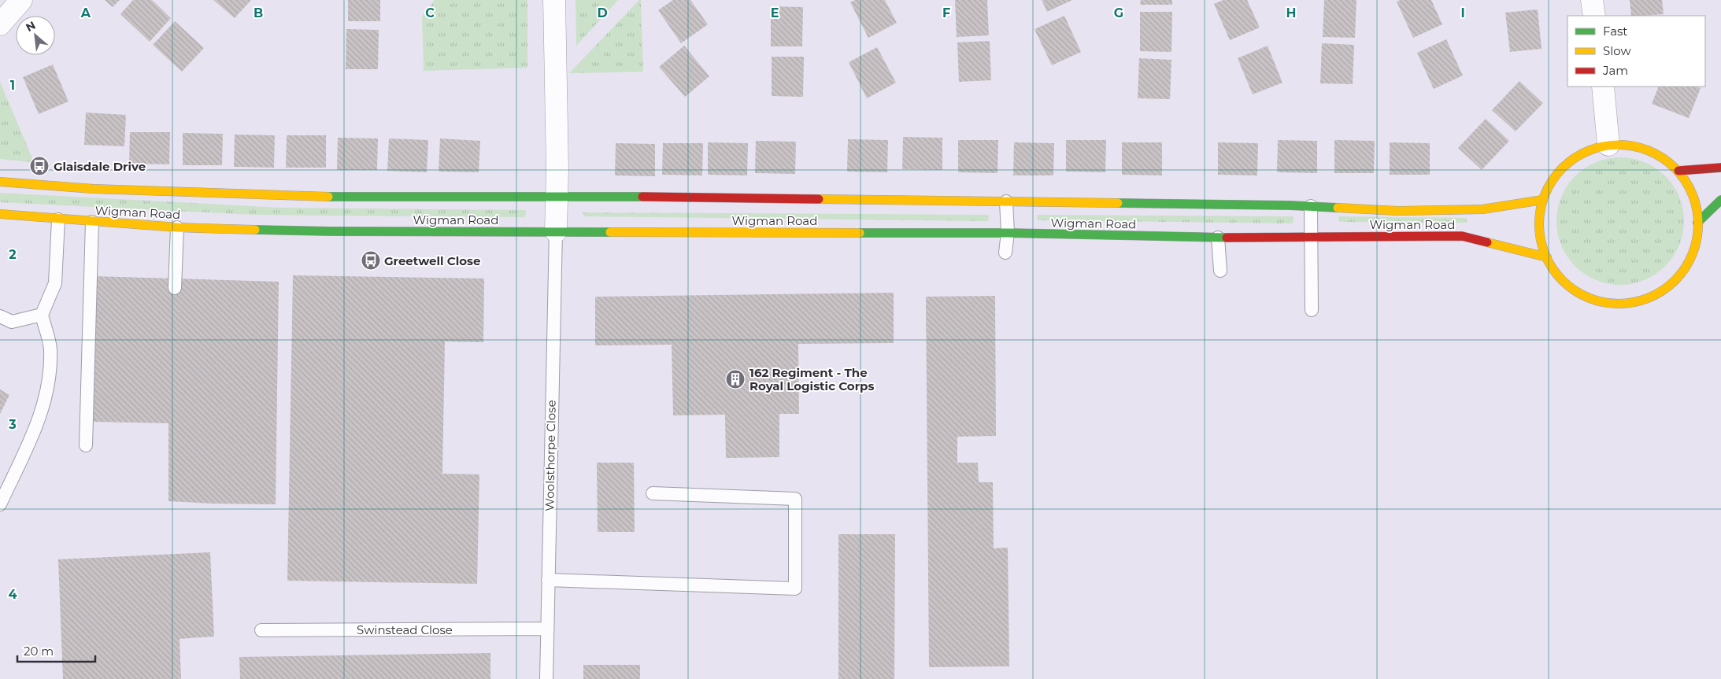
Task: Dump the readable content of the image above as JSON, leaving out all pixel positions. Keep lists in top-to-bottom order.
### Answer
{
  "streets": {
    "street": ["Wigman Road"],
    "lane": ["Woolsthorpe Close", "Swinstead Close"]
  },
  "crossings": [
    ["Wigman Road", "Woolsthorpe Close"],
    ["Woolsthorpe Close", "Swinstead Close"]
  ],
  "places": {
    "bus stop": ["Glaisdale Drive", "Greetwell Close"],
    "building": ["162 Regiment - The Royal Logistic Corps"]
  },
  "legend": ["Fast", "Slow", "Jam"],
  "scale_bar": "20 m",
  "north": "top left",
  "grid": {
    "columns": [
      "A",
      "B",
      "C",
      "D",
      "E",
      "F",
      "G",
      "H",
      "I"
    ],
    "rows": [
      "1",
      "2",
      "3",
      "4"
    ]
  }
}
